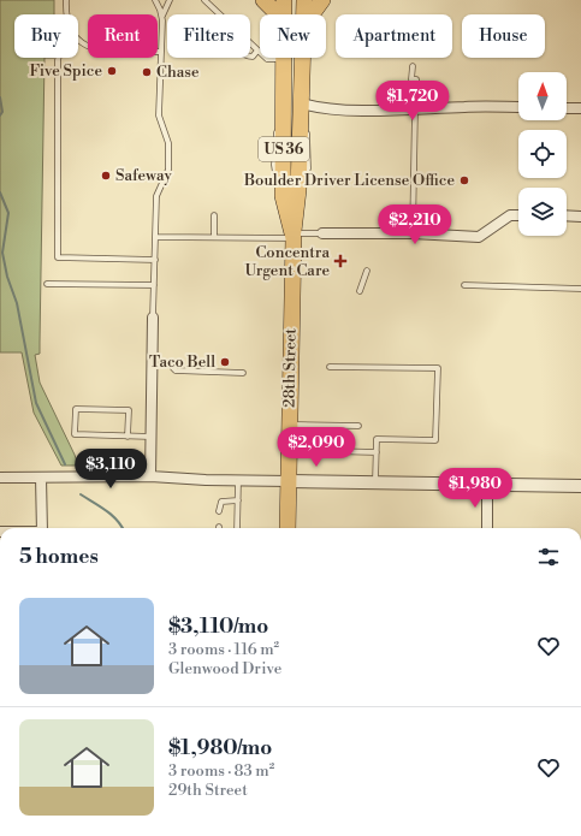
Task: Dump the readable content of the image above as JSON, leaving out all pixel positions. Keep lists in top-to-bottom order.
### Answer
{
  "streets": {
    "highway": ["US 36", "28th Street"]
  },
  "places": {
    "other": [
      "Five Spice",
      "Chase",
      "Safeway",
      "Boulder Driver License Office",
      "Taco Bell"
    ],
    "health": ["Concentra Urgent Care"]
  },
  "north": "top",
  "page": {
    "chip": [
      "Buy",
      "Rent",
      "Filters",
      "New",
      "Apartment",
      "House"
    ],
    "price": [
      "$1,720",
      "$2,210",
      "$2,090",
      "$3,110",
      "$1,980"
    ],
    "heading": "5 homes",
    "list": [
      {
        "name": "$3,110/mo",
        "note": "3 rooms · 116 m² · Glenwood Drive"
      },
      {
        "name": "$1,980/mo",
        "note": "3 rooms · 83 m² · 29th Street"
      }
    ]
  }
}
